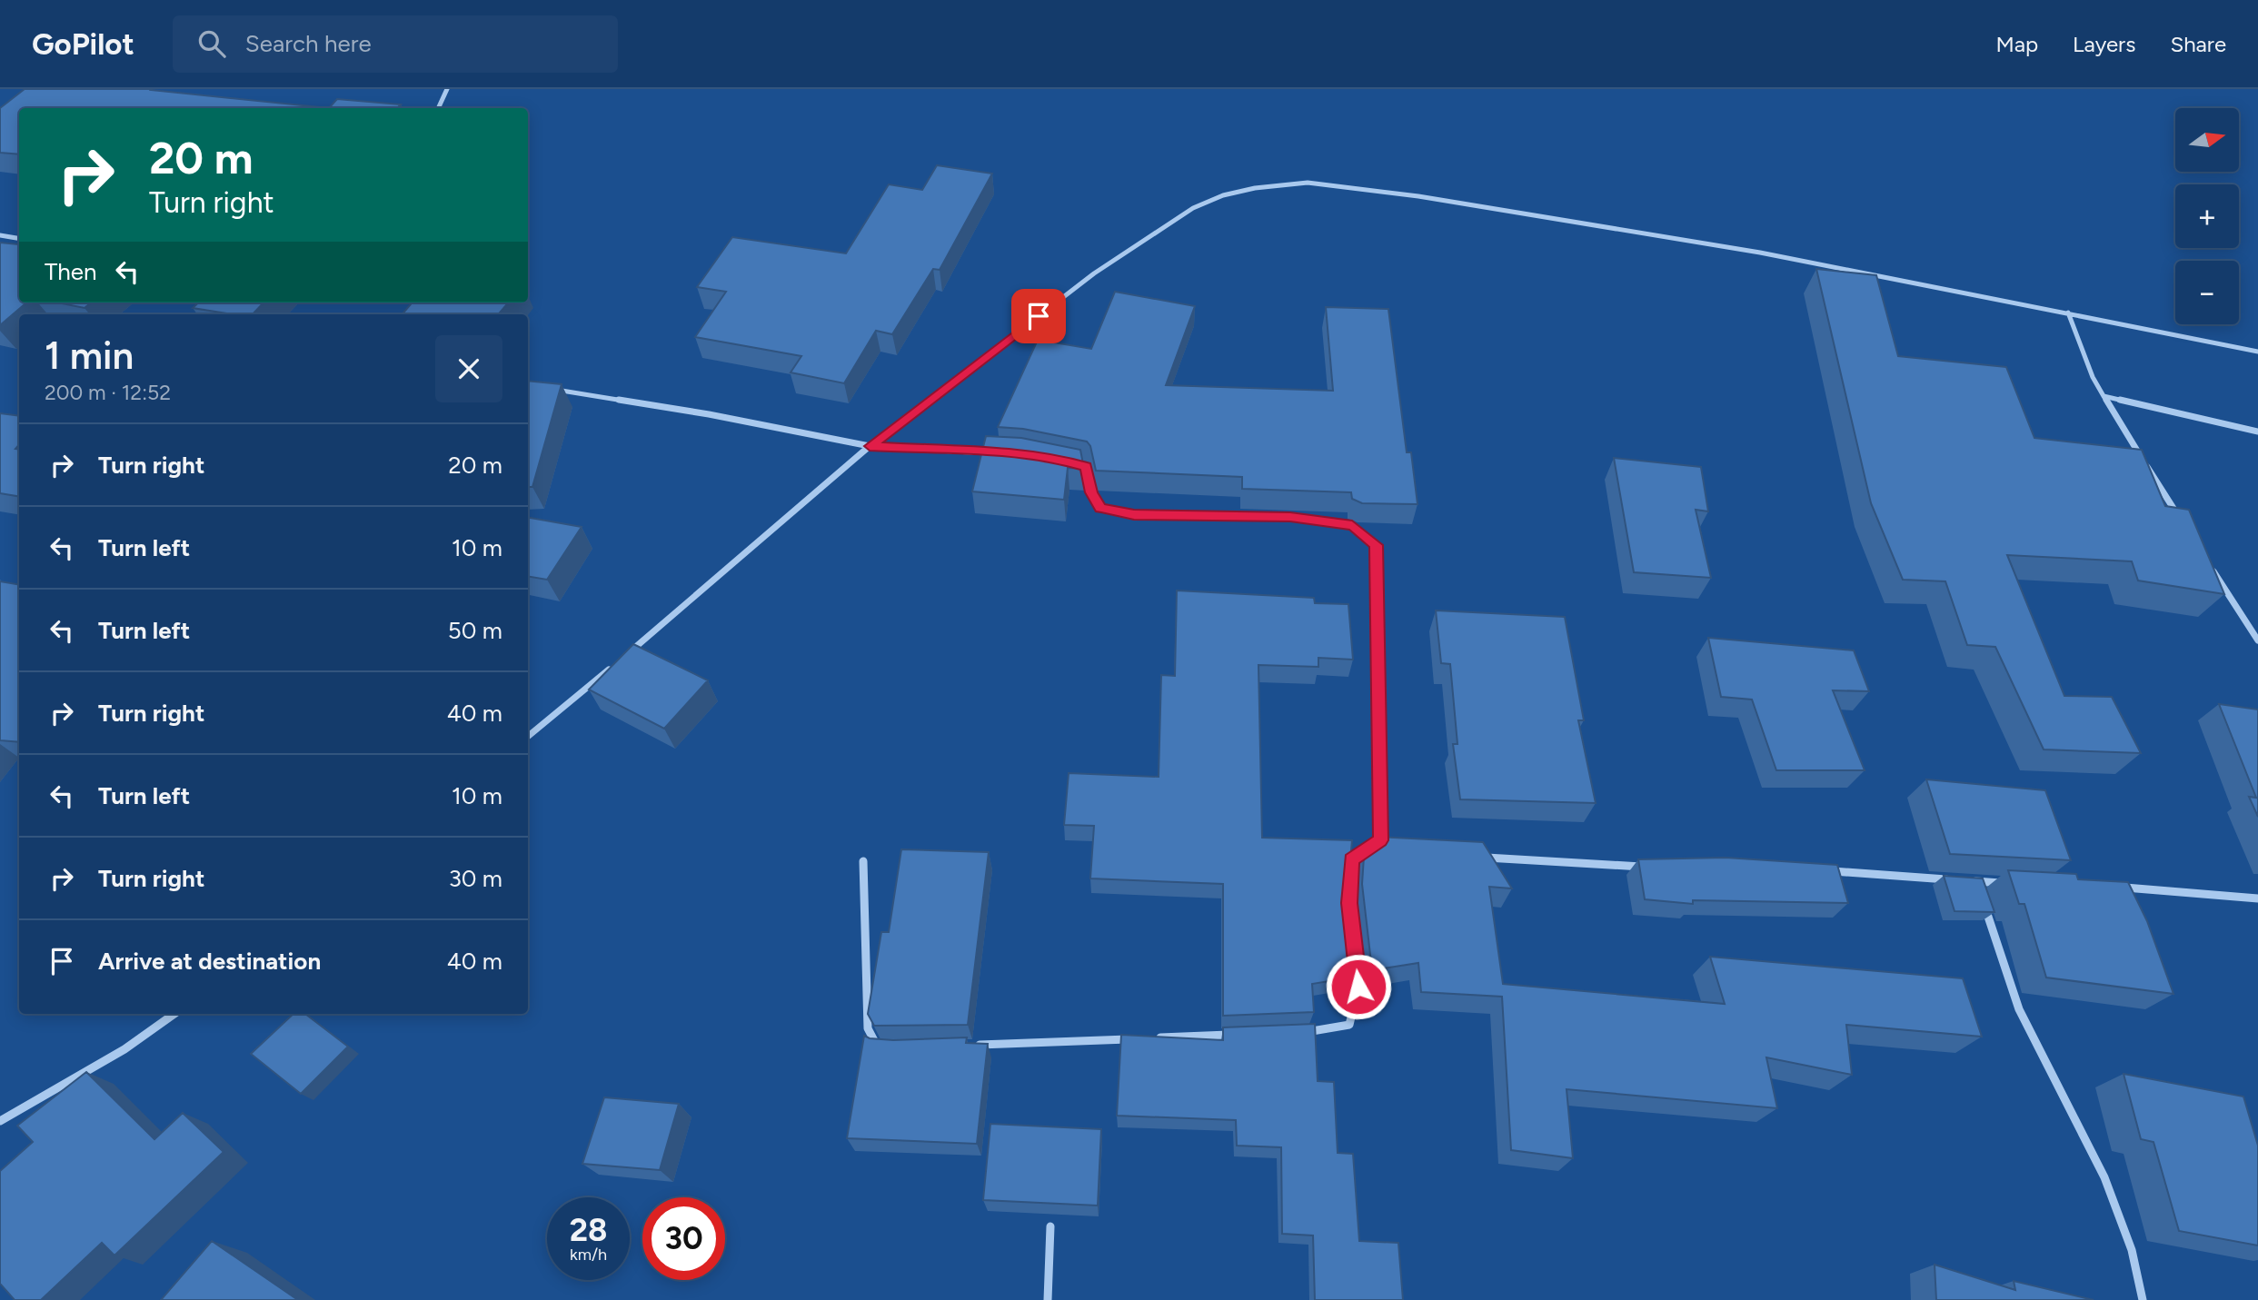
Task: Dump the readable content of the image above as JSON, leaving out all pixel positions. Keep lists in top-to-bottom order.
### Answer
{
  "north": "right",
  "page": {
    "header": "GoPilot",
    "search": "Search here",
    "nav": ["Map", "Layers", "Share"],
    "map_buttons": ["+", "−"],
    "turn": ["20 m", "Turn right"],
    "then": "Then",
    "heading": ["1 min", "200 m · 12:52"],
    "list": [
      {
        "name": "Turn right",
        "value": "20 m"
      },
      {
        "name": "Turn left",
        "value": "10 m"
      },
      {
        "name": "Turn left",
        "value": "50 m"
      },
      {
        "name": "Turn right",
        "value": "40 m"
      },
      {
        "name": "Turn left",
        "value": "10 m"
      },
      {
        "name": "Turn right",
        "value": "30 m"
      },
      {
        "name": "Arrive at destination",
        "value": "40 m"
      }
    ],
    "speed": "28 km/h",
    "limit": "30"
  }
}
